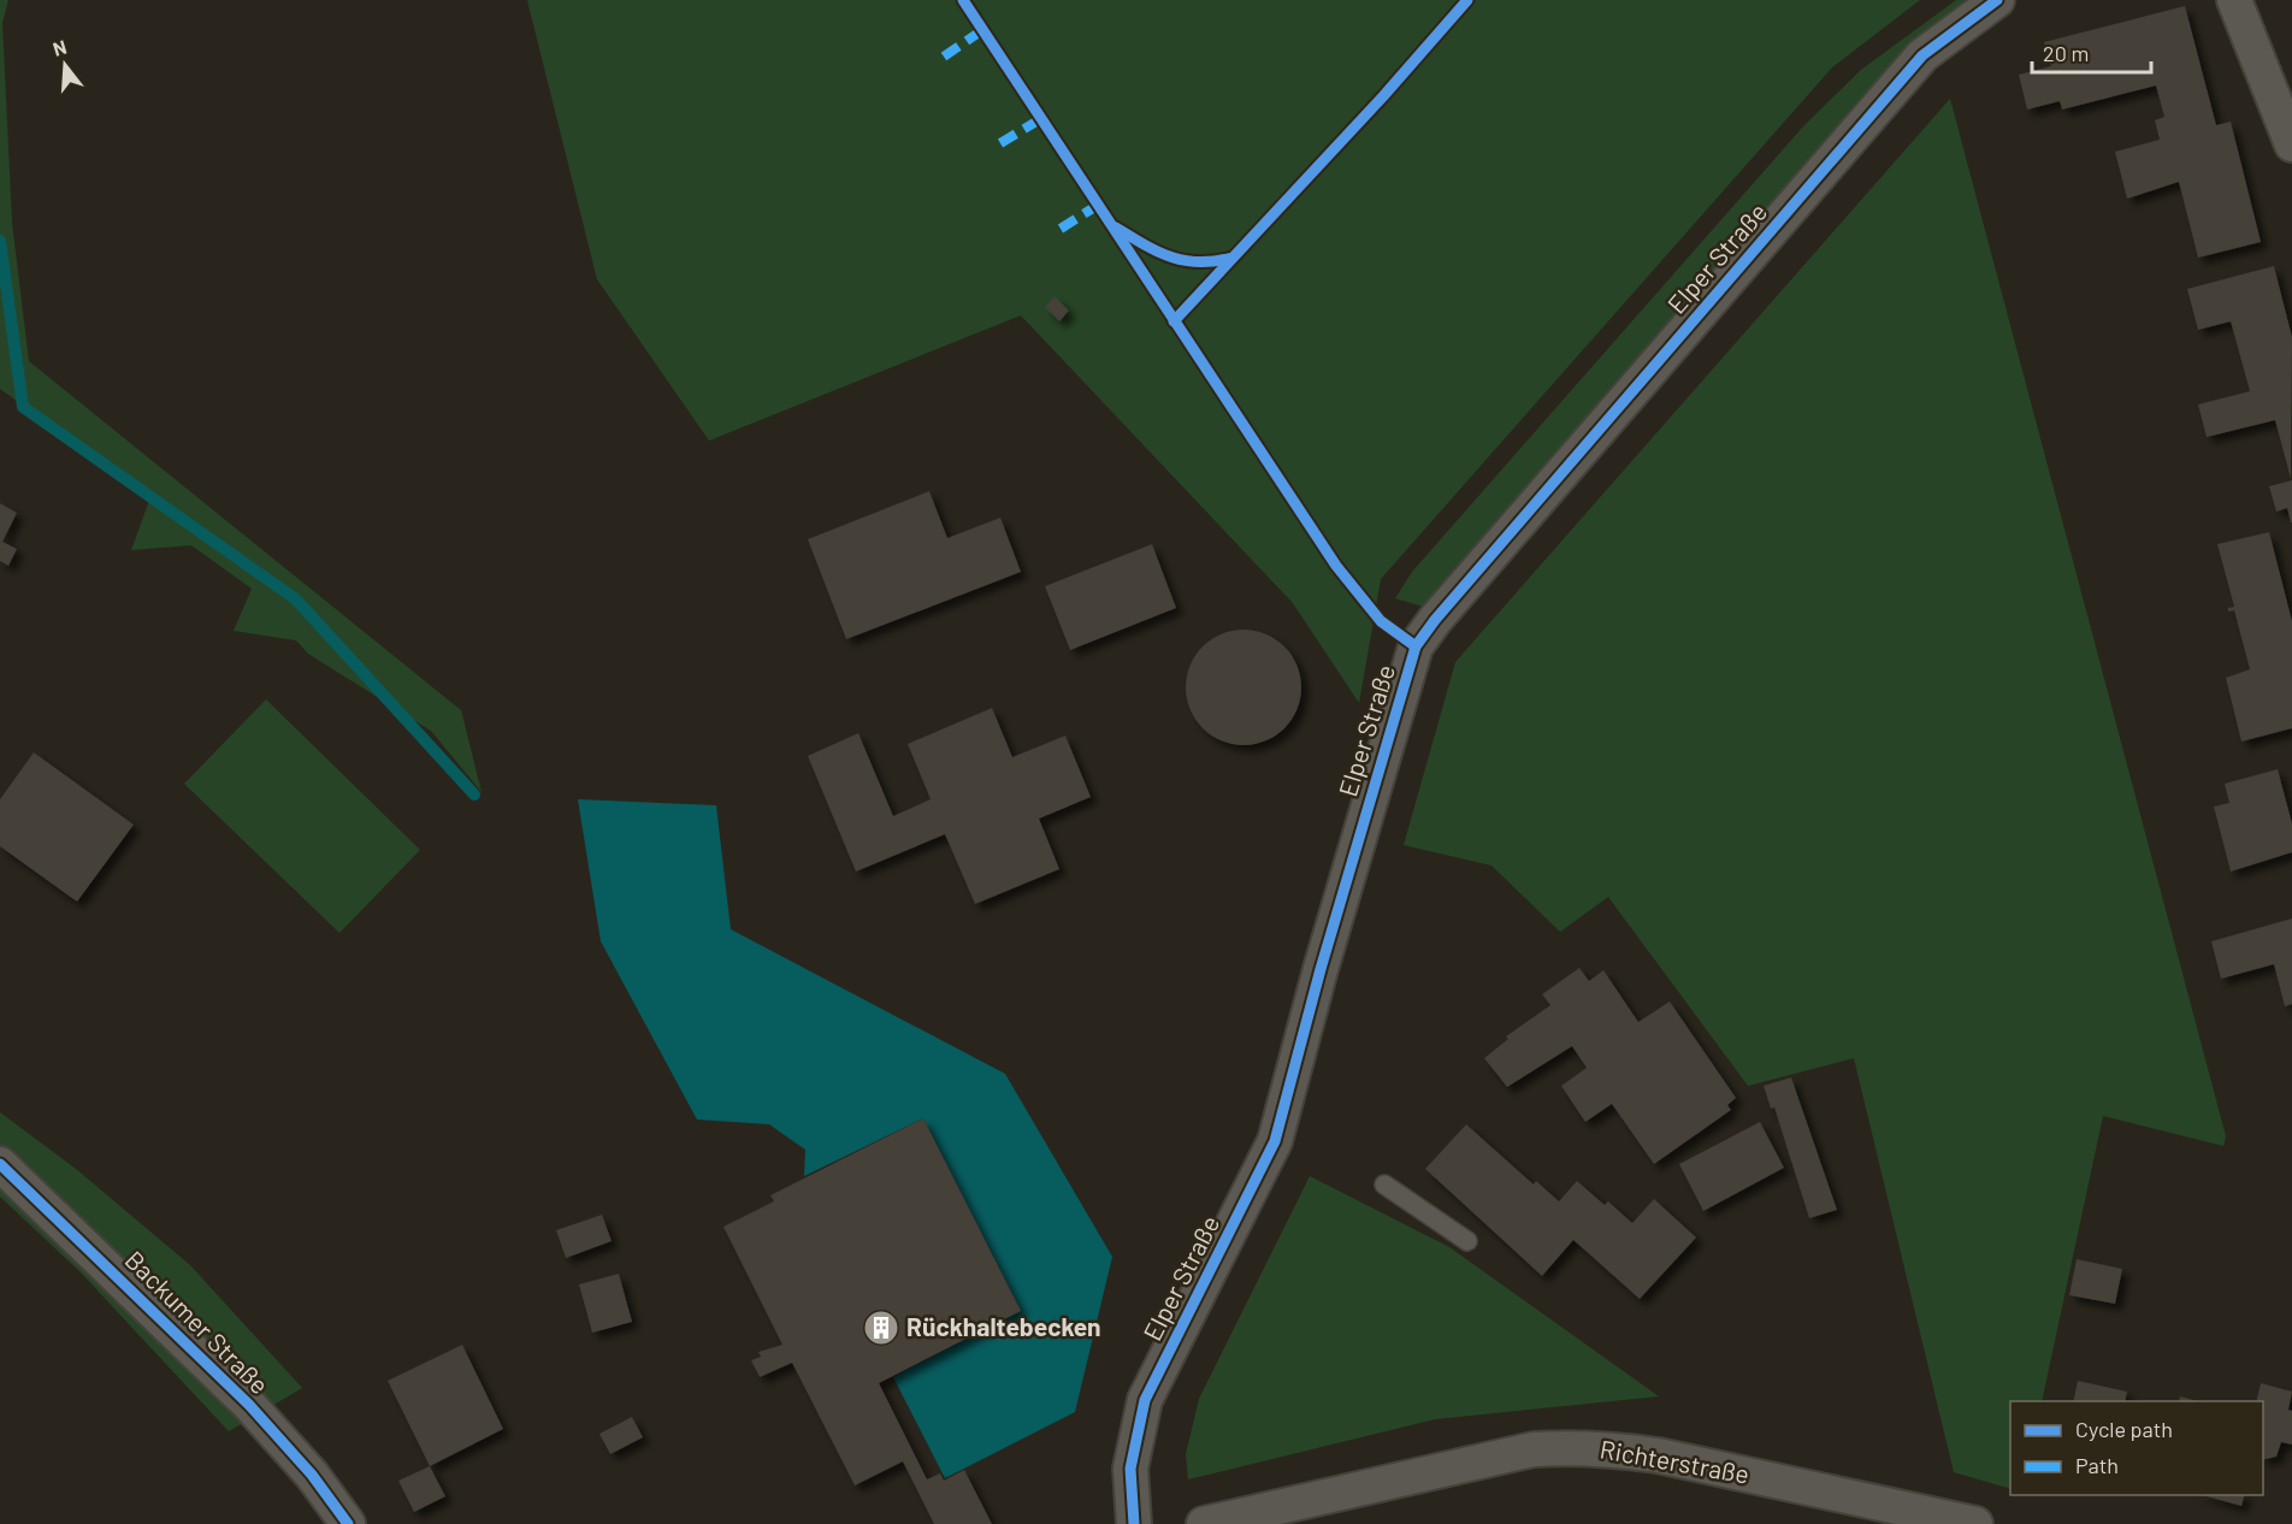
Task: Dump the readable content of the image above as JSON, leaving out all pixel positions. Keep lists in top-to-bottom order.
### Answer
{
  "streets": {
    "street": ["Elper Straße", "Backumer Straße", "Richterstraße"]
  },
  "places": {
    "building": ["Rückhaltebecken"]
  },
  "legend": ["Cycle path", "Path"],
  "scale_bar": "20 m",
  "north": "top"
}
